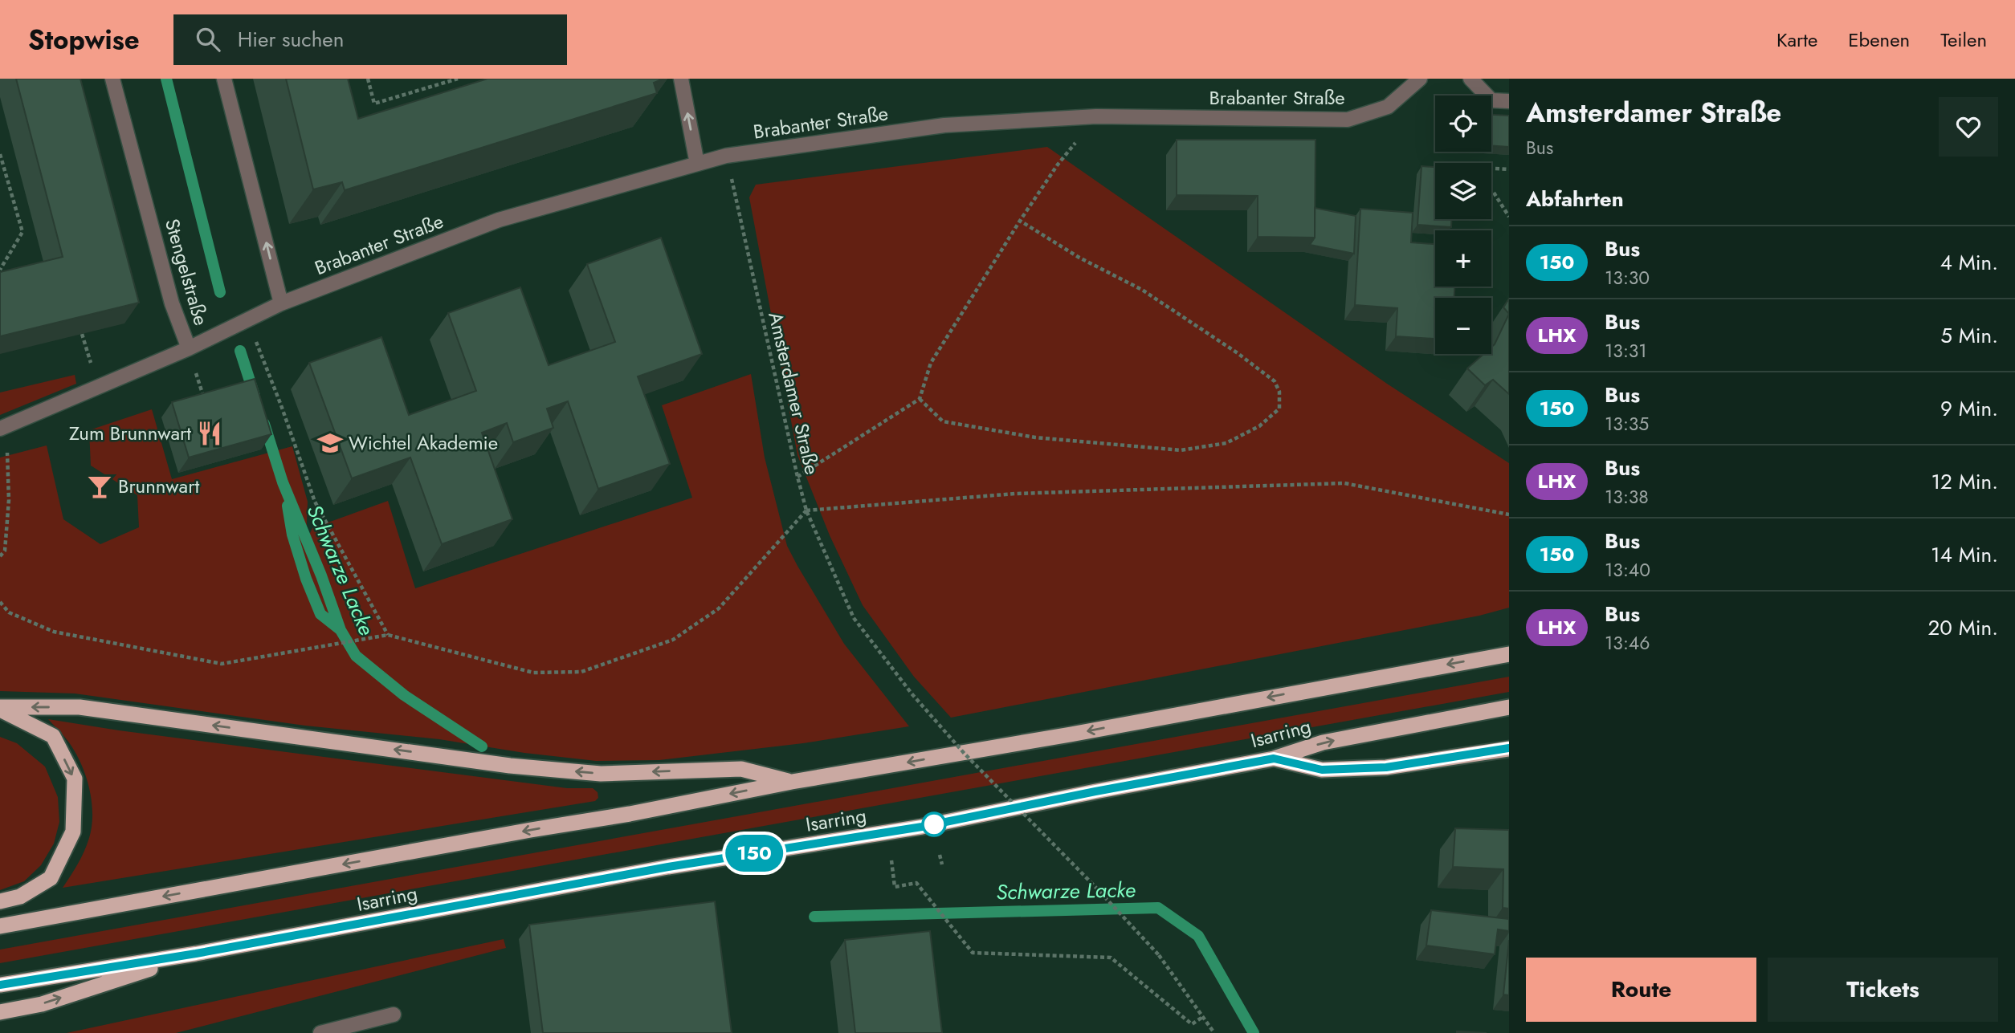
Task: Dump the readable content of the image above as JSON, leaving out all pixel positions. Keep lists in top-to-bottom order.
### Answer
{
  "streets": {
    "highway": ["Isarring"],
    "street": ["Brabanter Straße", "Stengelstraße"],
    "path": ["Amsterdamer Straße"]
  },
  "crossings": [
    ["Brabanter Straße", "Stengelstraße"],
    ["Brabanter Straße", "Amsterdamer Straße"]
  ],
  "water": ["Schwarze Lacke"],
  "places": {
    "restaurant": ["Zum Brunnwart"],
    "school or university": ["Wichtel Akademie"],
    "bar": ["Brunnwart"]
  },
  "lines": ["bus line 150"],
  "page": {
    "header": "Stopwise",
    "search": "Hier suchen",
    "nav": ["Karte", "Ebenen", "Teilen"],
    "on_map": "150",
    "heading": [
      ["Amsterdamer Straße", "Bus"],
      "Abfahrten"
    ],
    "map_buttons": ["+", "−"],
    "list": [
      {
        "mark": "150",
        "name": "Bus",
        "note": "13:30",
        "value": "4 Min."
      },
      {
        "mark": "LHX",
        "name": "Bus",
        "note": "13:31",
        "value": "5 Min."
      },
      {
        "mark": "150",
        "name": "Bus",
        "note": "13:35",
        "value": "9 Min."
      },
      {
        "mark": "LHX",
        "name": "Bus",
        "note": "13:38",
        "value": "12 Min."
      },
      {
        "mark": "150",
        "name": "Bus",
        "note": "13:40",
        "value": "14 Min."
      },
      {
        "mark": "LHX",
        "name": "Bus",
        "note": "13:46",
        "value": "20 Min."
      }
    ],
    "buttons": ["Route", "Tickets"]
  }
}
